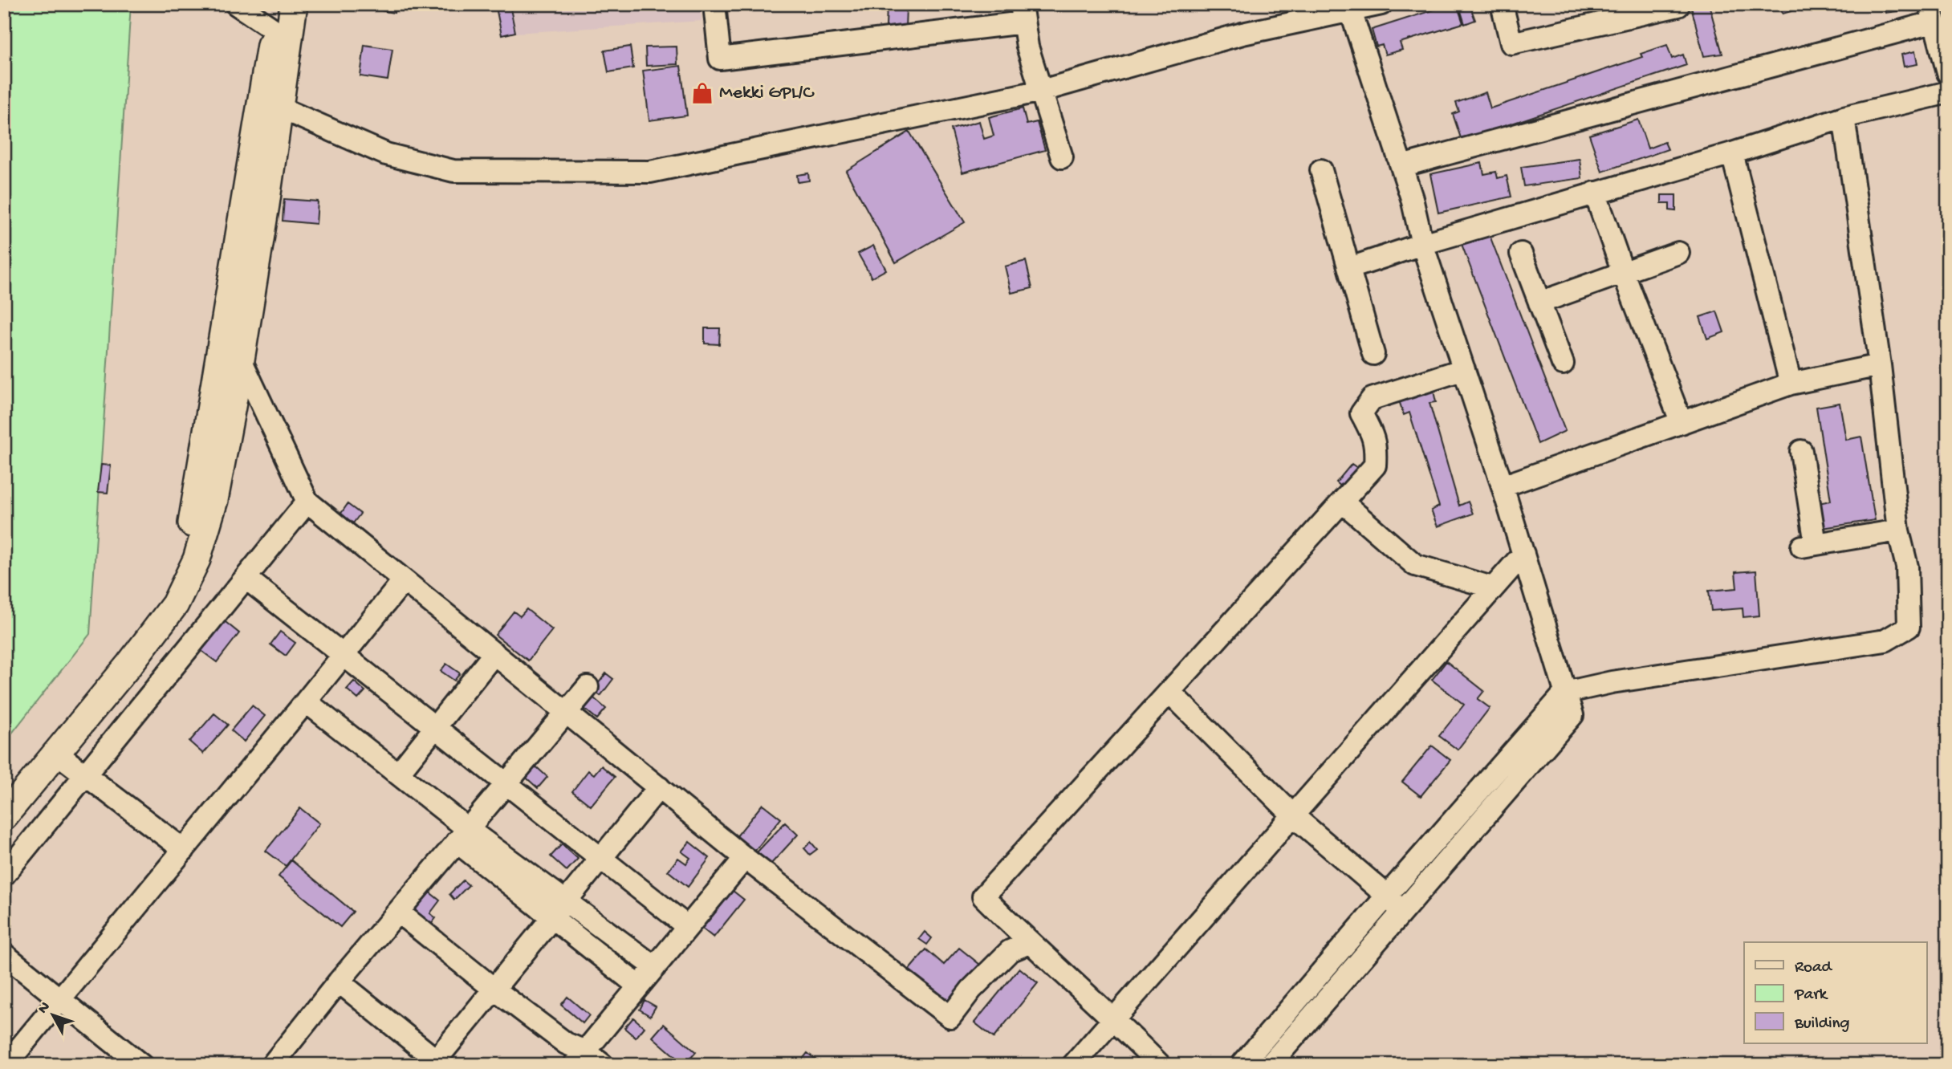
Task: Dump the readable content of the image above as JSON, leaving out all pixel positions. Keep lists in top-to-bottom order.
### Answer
{
  "places": {
    "shop": ["Mekki GPL/C"]
  },
  "legend": ["Road", "Park", "Building"],
  "north": "top left"
}
